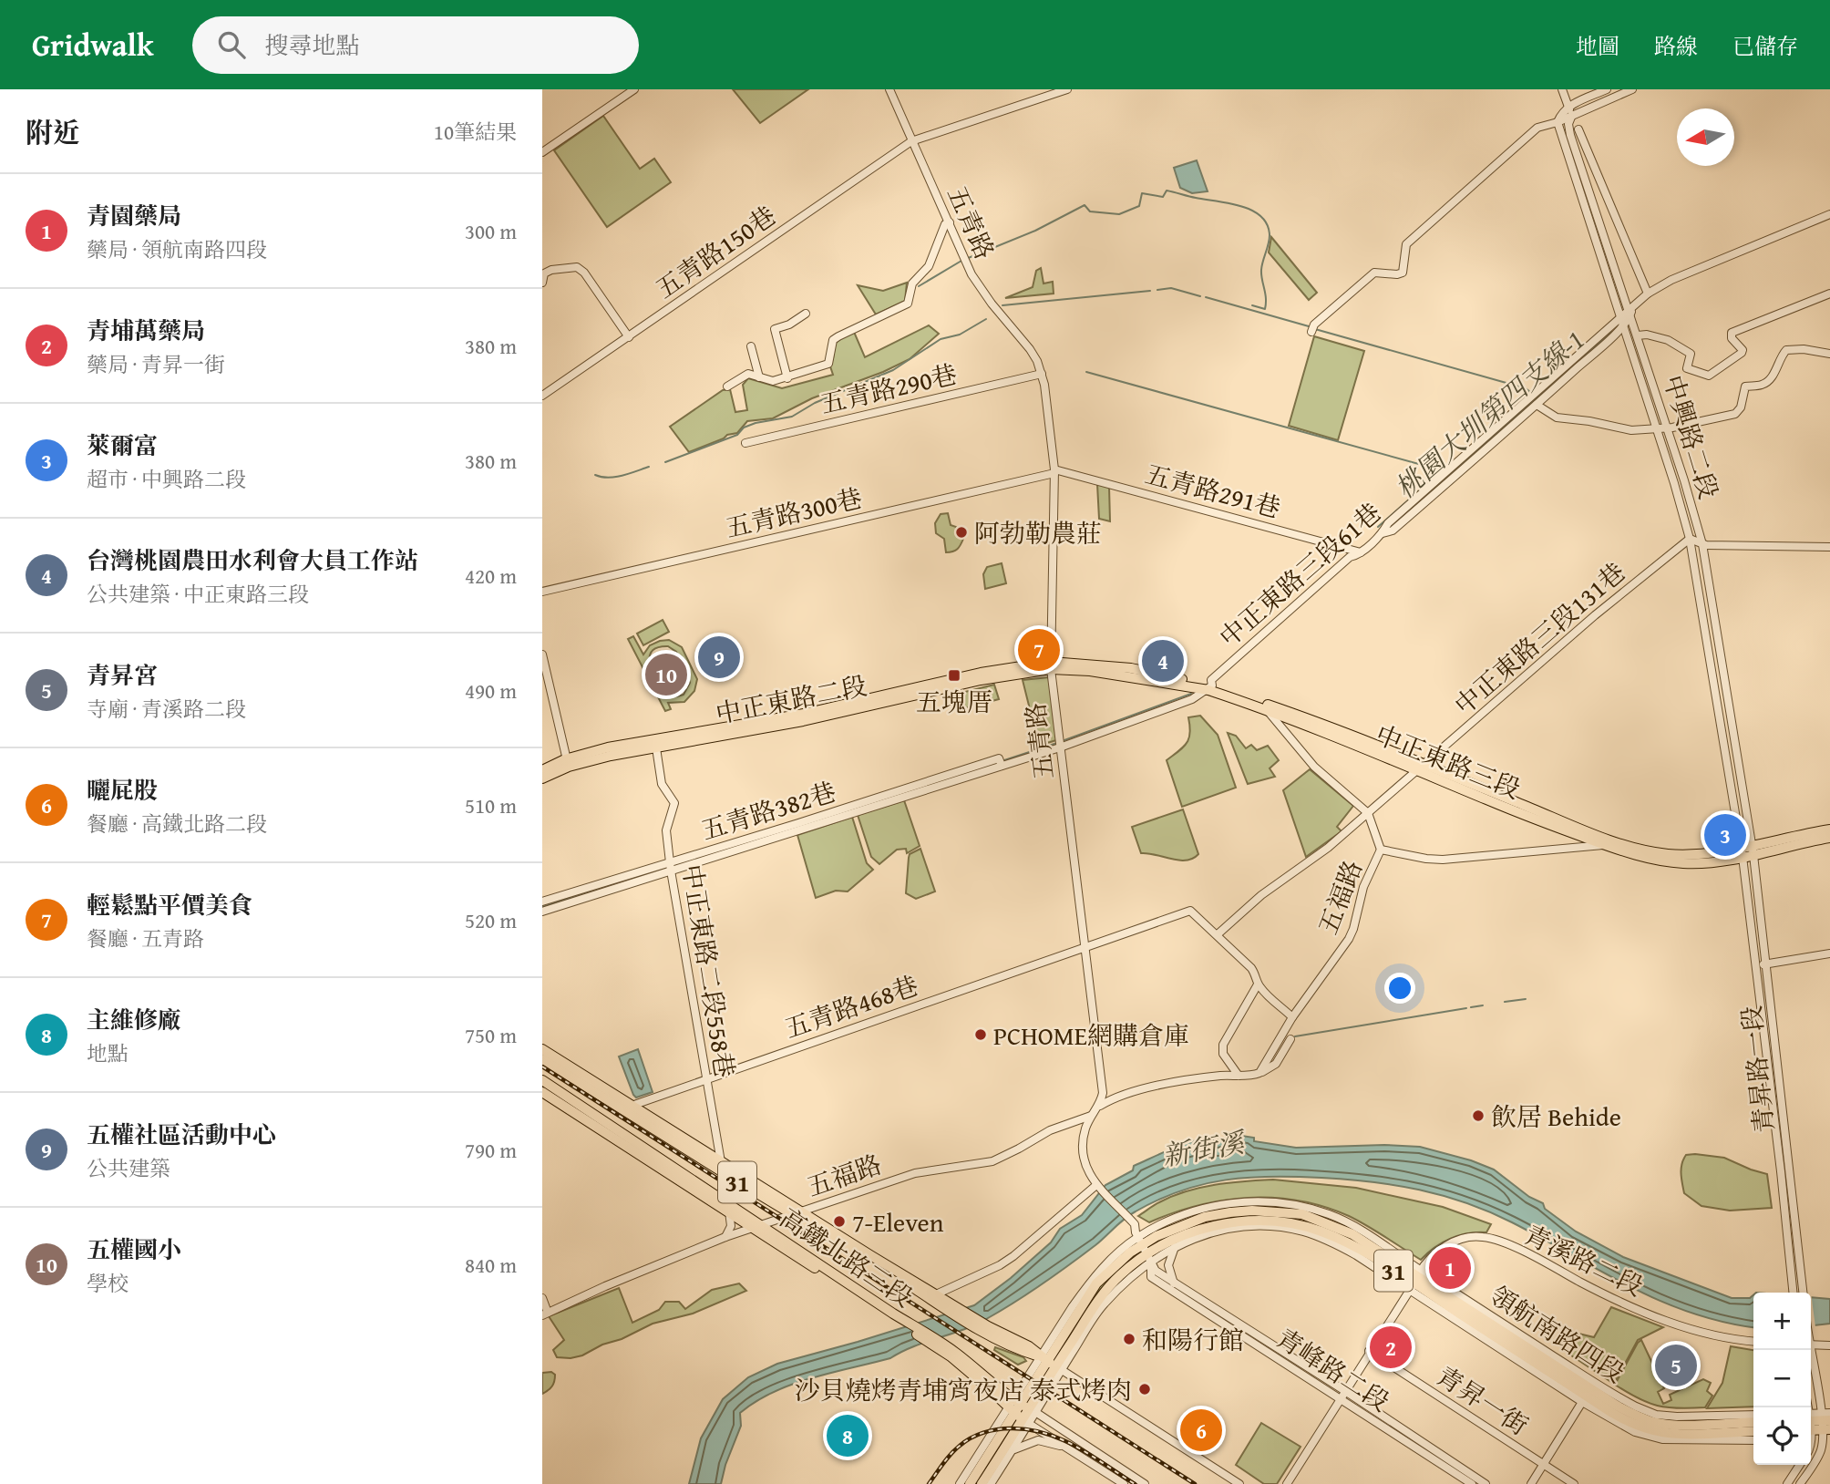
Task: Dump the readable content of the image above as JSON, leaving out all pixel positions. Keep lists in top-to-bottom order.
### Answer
{
  "streets": {
    "main road": [
      "中正東路二段",
      "中正東路三段",
      "31",
      "高鐵北路三段",
      "領航南路四段"
    ],
    "street": [
      "五青路",
      "五青路150巷",
      "五青路290巷",
      "中興路二段",
      "五青路291巷",
      "五青路300巷",
      "中正東路三段61巷",
      "中正東路三段131巷",
      "五青路382巷",
      "五福路",
      "中正東路二段558巷",
      "五青路468巷",
      "青昇路一段",
      "青溪路二段",
      "青峰路二段",
      "青昇一街"
    ]
  },
  "crossings": [
    ["五青路", "五青路150巷"],
    ["五青路", "五青路290巷"],
    ["五青路", "五青路291巷"],
    ["五青路", "五青路300巷"],
    ["五青路", "中正東路二段"],
    ["五青路", "中正東路三段"],
    ["五青路", "五青路382巷"],
    ["五青路", "五青路468巷"],
    ["中興路二段", "中正東路三段61巷"],
    ["中興路二段", "中正東路三段131巷"],
    ["中興路二段", "中正東路三段"],
    ["中興路二段", "青昇路一段"],
    ["五青路291巷", "五青路300巷"],
    ["五青路291巷", "中正東路三段61巷"],
    ["中正東路三段61巷", "中正東路三段"],
    ["中正東路三段61巷", "五青路382巷"],
    ["中正東路三段131巷", "中正東路三段"],
    ["中正東路三段131巷", "五青路468巷"],
    ["中正東路二段", "中正東路三段"],
    ["中正東路二段", "中正東路二段558巷"],
    ["中正東路三段", "五青路382巷"],
    ["中正東路三段", "五福路"],
    ["中正東路三段", "青昇路一段"],
    ["五青路382巷", "中正東路二段558巷"],
    ["五福路", "中正東路二段558巷"],
    ["五福路", "高鐵北路三段"],
    ["中正東路二段558巷", "五青路468巷"],
    ["中正東路二段558巷", "高鐵北路三段"],
    ["五青路468巷", "高鐵北路三段"],
    ["31", "高鐵北路三段"],
    ["31", "領航南路四段"],
    ["高鐵北路三段", "領航南路四段"],
    ["青溪路二段", "領航南路四段"],
    ["青溪路二段", "青峰路二段"],
    ["青溪路二段", "青昇一街"],
    ["領航南路四段", "青峰路二段"]
  ],
  "water": ["桃園大圳第四支線-1", "新街溪"],
  "places": {
    "other": [
      "阿勃勒農莊",
      "PCHOME網購倉庫",
      "飲居 Behide",
      "7-Eleven",
      "和陽行館",
      "沙貝燒烤青埔宵夜店 泰式烤肉"
    ],
    "transit": ["五塊厝"]
  },
  "north": "left",
  "page": {
    "header": "Gridwalk",
    "search": "搜尋地點",
    "nav": ["地圖", "路線", "已儲存"],
    "heading": ["附近", "10筆結果"],
    "list": [
      {
        "mark": "1",
        "name": "青園藥局",
        "note": "藥局 · 領航南路四段",
        "value": "300 m"
      },
      {
        "mark": "2",
        "name": "青埔萬藥局",
        "note": "藥局 · 青昇一街",
        "value": "380 m"
      },
      {
        "mark": "3",
        "name": "萊爾富",
        "note": "超市 · 中興路二段",
        "value": "380 m"
      },
      {
        "mark": "4",
        "name": "台灣桃園農田水利會大員工作站",
        "note": "公共建築 · 中正東路三段",
        "value": "420 m"
      },
      {
        "mark": "5",
        "name": "青昇宮",
        "note": "寺廟 · 青溪路二段",
        "value": "490 m"
      },
      {
        "mark": "6",
        "name": "曬屁股",
        "note": "餐廳 · 高鐵北路二段",
        "value": "510 m"
      },
      {
        "mark": "7",
        "name": "輕鬆點平價美食",
        "note": "餐廳 · 五青路",
        "value": "520 m"
      },
      {
        "mark": "8",
        "name": "主維修廠",
        "note": "地點",
        "value": "750 m"
      },
      {
        "mark": "9",
        "name": "五權社區活動中心",
        "note": "公共建築",
        "value": "790 m"
      },
      {
        "mark": "10",
        "name": "五權國小",
        "note": "學校",
        "value": "840 m"
      }
    ],
    "pins": [
      "7",
      "9",
      "4",
      "10",
      "3",
      "1",
      "2",
      "5",
      "6",
      "8"
    ],
    "map_buttons": ["+", "−"]
  }
}
